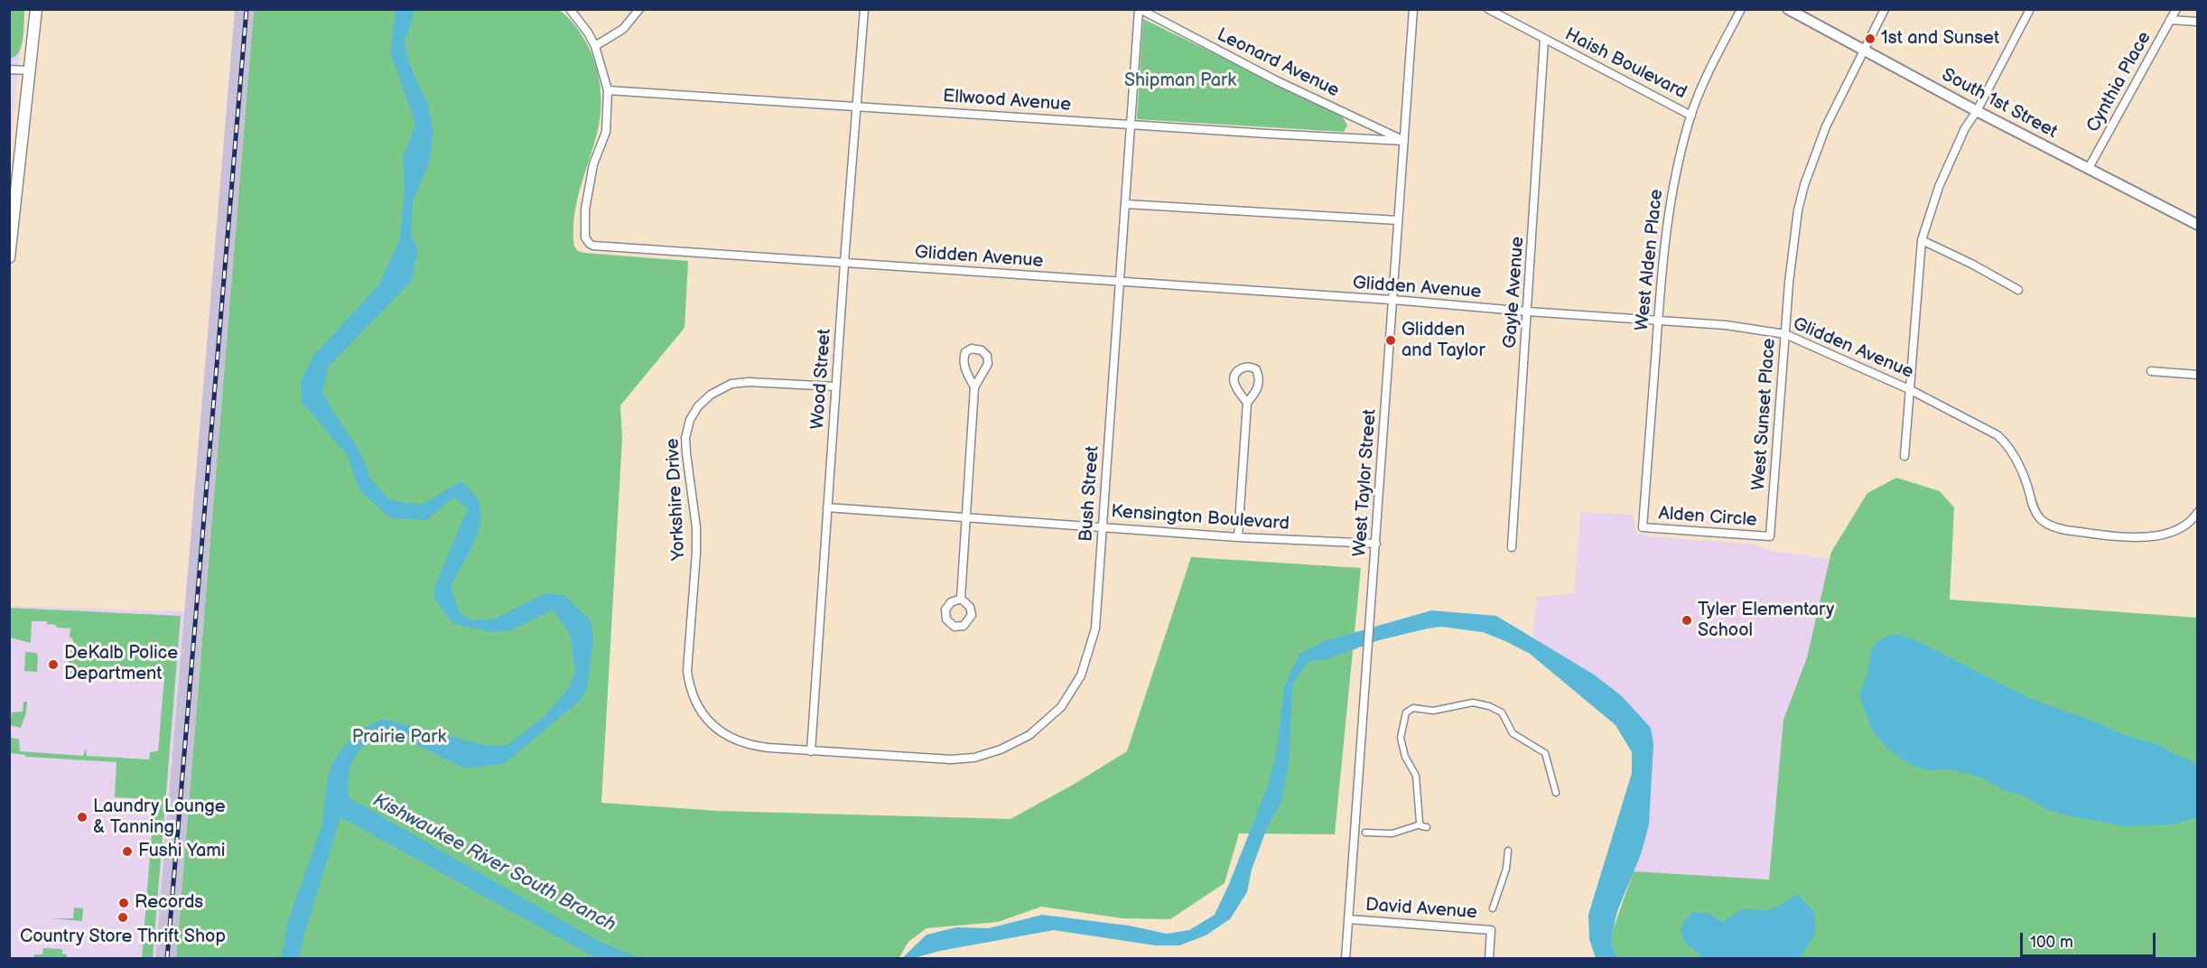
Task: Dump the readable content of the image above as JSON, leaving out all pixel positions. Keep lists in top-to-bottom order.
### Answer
{
  "streets": {
    "street": [
      "Leonard Avenue",
      "Haish Boulevard",
      "Cynthia Place",
      "Ellwood Avenue",
      "South 1st Street",
      "Glidden Avenue",
      "West Alden Place",
      "Gayle Avenue",
      "Wood Street",
      "West Sunset Place",
      "West Taylor Street",
      "Bush Street",
      "Yorkshire Drive",
      "Alden Circle",
      "Kensington Boulevard",
      "David Avenue"
    ]
  },
  "crossings": [
    ["Leonard Avenue", "Ellwood Avenue"],
    ["Leonard Avenue", "West Taylor Street"],
    ["Leonard Avenue", "Bush Street"],
    ["Haish Boulevard", "West Alden Place"],
    ["Haish Boulevard", "Gayle Avenue"],
    ["Cynthia Place", "South 1st Street"],
    ["Ellwood Avenue", "Glidden Avenue"],
    ["Ellwood Avenue", "Wood Street"],
    ["Ellwood Avenue", "West Taylor Street"],
    ["Ellwood Avenue", "Bush Street"],
    ["South 1st Street", "West Sunset Place"],
    ["Glidden Avenue", "West Alden Place"],
    ["Glidden Avenue", "Gayle Avenue"],
    ["Glidden Avenue", "Wood Street"],
    ["Glidden Avenue", "West Sunset Place"],
    ["Glidden Avenue", "West Taylor Street"],
    ["Glidden Avenue", "Bush Street"],
    ["West Alden Place", "Alden Circle"],
    ["Wood Street", "Bush Street"],
    ["Wood Street", "Yorkshire Drive"],
    ["Wood Street", "Kensington Boulevard"],
    ["West Sunset Place", "Alden Circle"],
    ["West Taylor Street", "Kensington Boulevard"],
    ["West Taylor Street", "David Avenue"],
    ["Bush Street", "Yorkshire Drive"],
    ["Bush Street", "Kensington Boulevard"]
  ],
  "water": ["Kishwaukee River South Branch"],
  "parks": ["Shipman Park", "Prairie Park"],
  "places": [
    "1st and Sunset",
    "Glidden and Taylor",
    "Tyler Elementary School",
    "DeKalb Police Department",
    "Laundry Lounge & Tanning",
    "Fushi Yami",
    "Records",
    "Country Store Thrift Shop"
  ],
  "scale_bar": "100 m"
}
